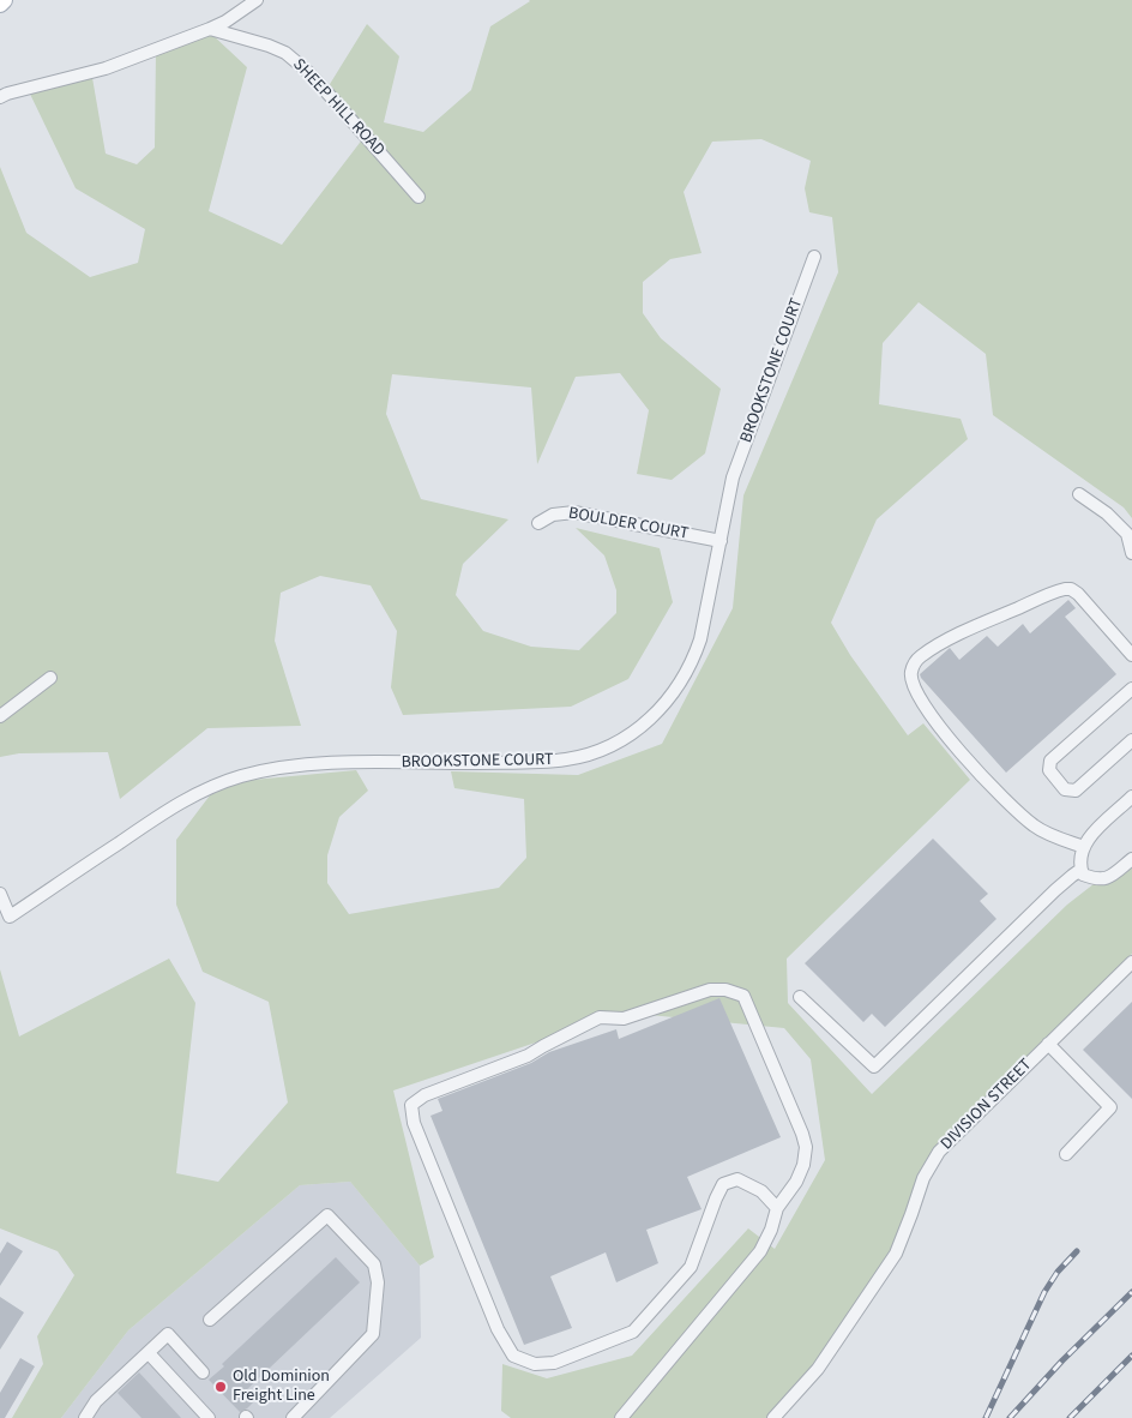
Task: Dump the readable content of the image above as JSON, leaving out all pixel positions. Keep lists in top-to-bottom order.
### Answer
{
  "streets": {
    "street": [
      "SHEEP HILL ROAD",
      "BROOKSTONE COURT",
      "BOULDER COURT",
      "DIVISION STREET"
    ]
  },
  "crossings": [
    ["BROOKSTONE COURT", "BOULDER COURT"]
  ],
  "places": ["Old Dominion Freight Line"]
}
